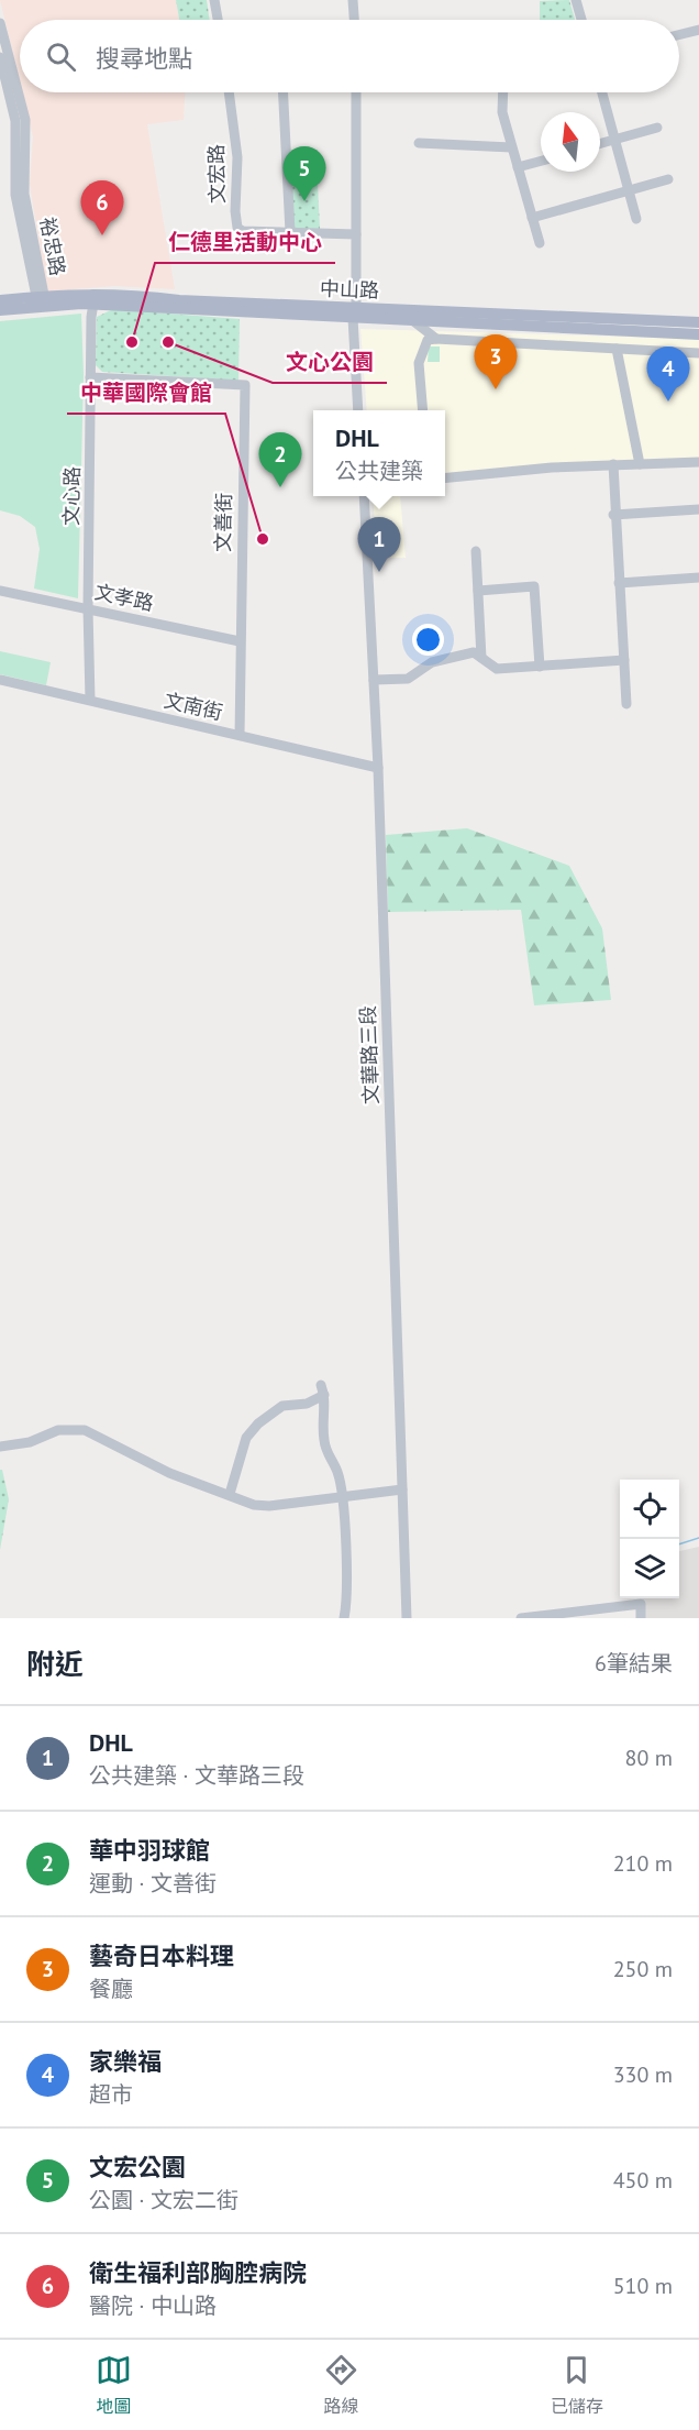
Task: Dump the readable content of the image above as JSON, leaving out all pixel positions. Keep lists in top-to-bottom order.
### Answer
{
  "streets": {
    "main road": ["中山路"],
    "street": [
      "文宏路",
      "裕忠路",
      "文心路",
      "文善街",
      "文孝路",
      "文南街",
      "文華路三段"
    ]
  },
  "crossings": [
    ["裕忠路", "中山路"],
    ["中山路", "文心路"],
    ["文心路", "文善街"],
    ["文心路", "文孝路"],
    ["文心路", "文南街"],
    ["文善街", "文孝路"],
    ["文善街", "文南街"],
    ["文南街", "文華路三段"]
  ],
  "places": ["仁德里活動中心", "文心公園", "中華國際會館"],
  "north": "top",
  "page": {
    "search": "搜尋地點",
    "pins": [
      "5",
      "6",
      "3",
      "4",
      "2",
      "1"
    ],
    "popup": ["DHL", "公共建築"],
    "heading": ["附近", "6筆結果"],
    "list": [
      {
        "mark": "1",
        "name": "DHL",
        "note": "公共建築 · 文華路三段",
        "value": "80 m"
      },
      {
        "mark": "2",
        "name": "華中羽球館",
        "note": "運動 · 文善街",
        "value": "210 m"
      },
      {
        "mark": "3",
        "name": "藝奇日本料理",
        "note": "餐廳",
        "value": "250 m"
      },
      {
        "mark": "4",
        "name": "家樂福",
        "note": "超市",
        "value": "330 m"
      },
      {
        "mark": "5",
        "name": "文宏公園",
        "note": "公園 · 文宏二街",
        "value": "450 m"
      },
      {
        "mark": "6",
        "name": "衛生福利部胸腔病院",
        "note": "醫院 · 中山路",
        "value": "510 m"
      }
    ],
    "nav": ["地圖", "路線", "已儲存"]
  }
}
